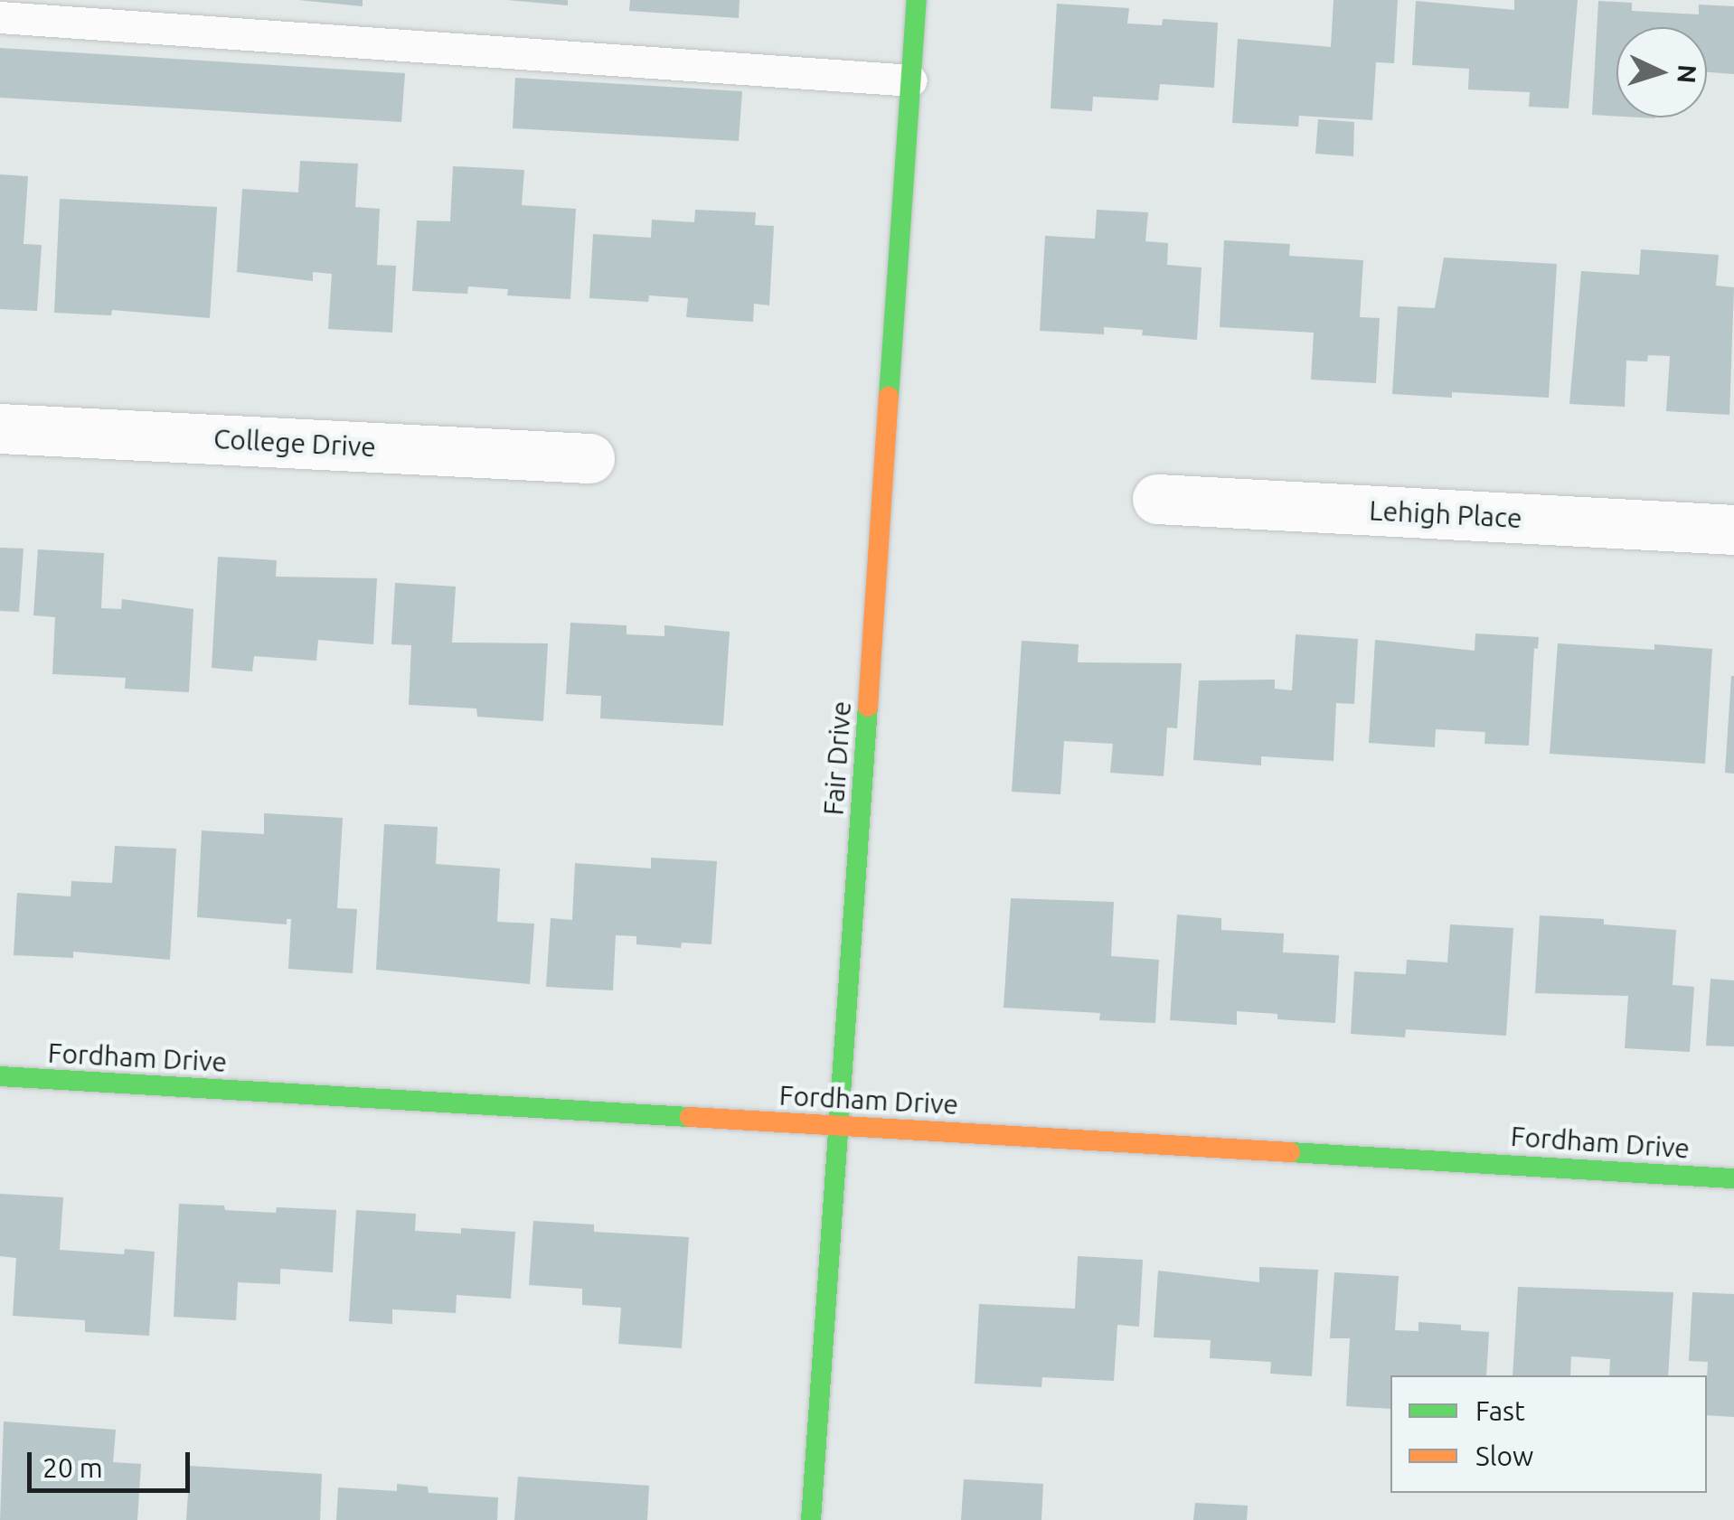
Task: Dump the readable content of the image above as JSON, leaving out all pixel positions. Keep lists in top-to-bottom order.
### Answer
{
  "streets": {
    "street": [
      "College Drive",
      "Lehigh Place",
      "Fair Drive",
      "Fordham Drive"
    ]
  },
  "crossings": [
    ["Fair Drive", "Fordham Drive"]
  ],
  "legend": ["Fast", "Slow"],
  "scale_bar": "20 m",
  "north": "right"
}
